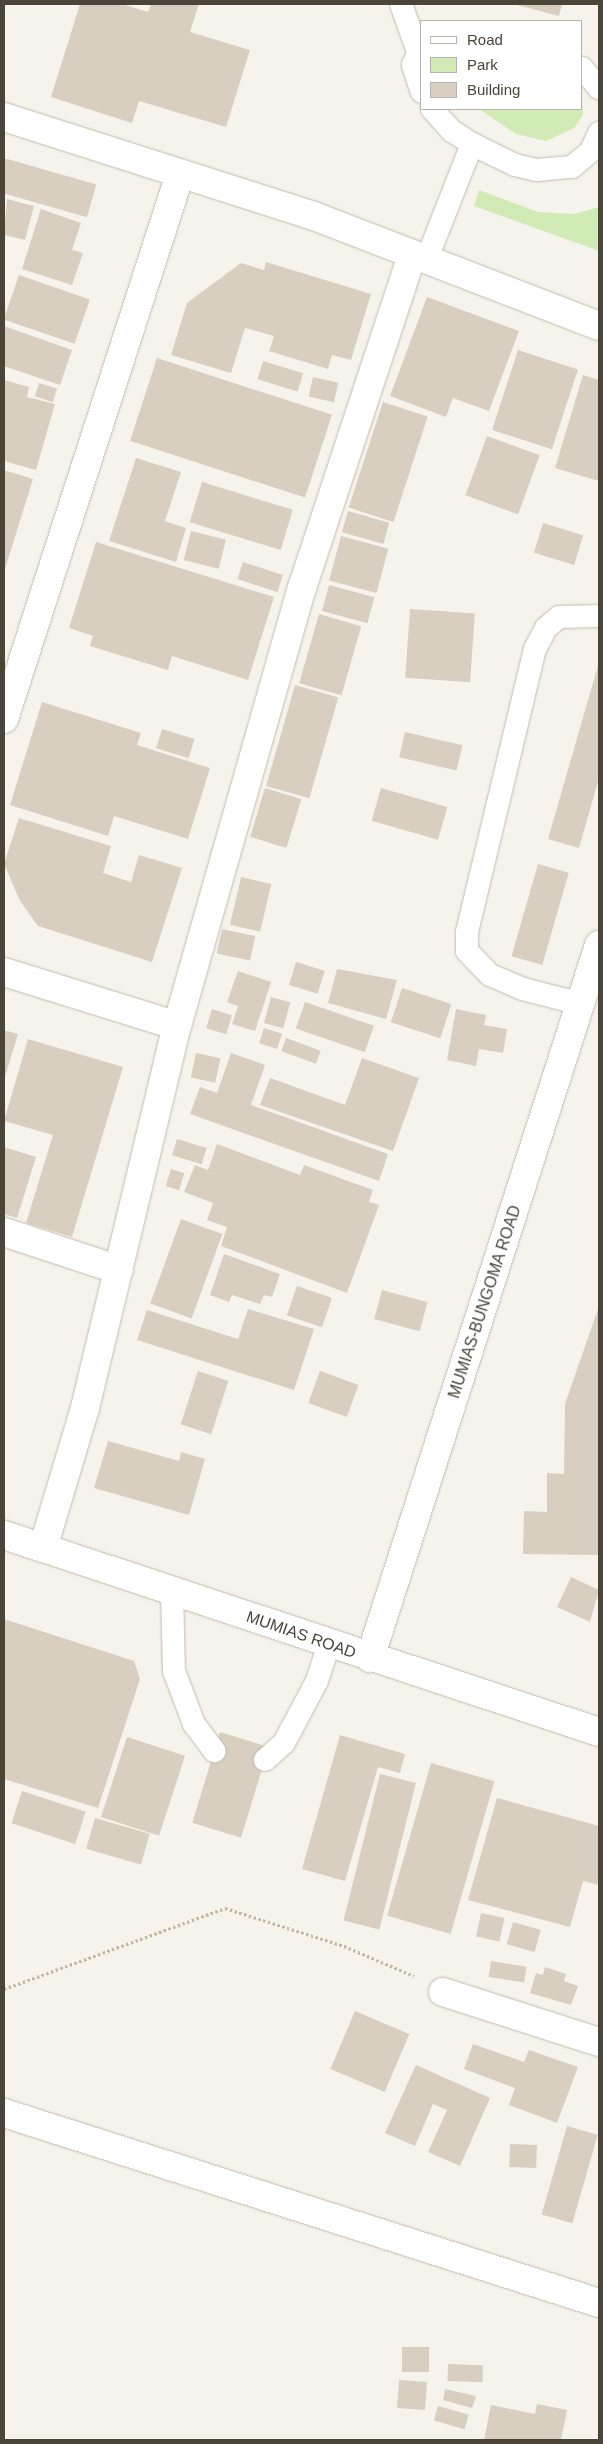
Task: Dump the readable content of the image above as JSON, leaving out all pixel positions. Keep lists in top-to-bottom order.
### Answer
{
  "streets": {
    "street": ["MUMIAS-BUNGOMA ROAD", "MUMIAS ROAD"]
  },
  "crossings": [
    ["MUMIAS-BUNGOMA ROAD", "MUMIAS ROAD"]
  ],
  "legend": ["Road", "Park", "Building"]
}
